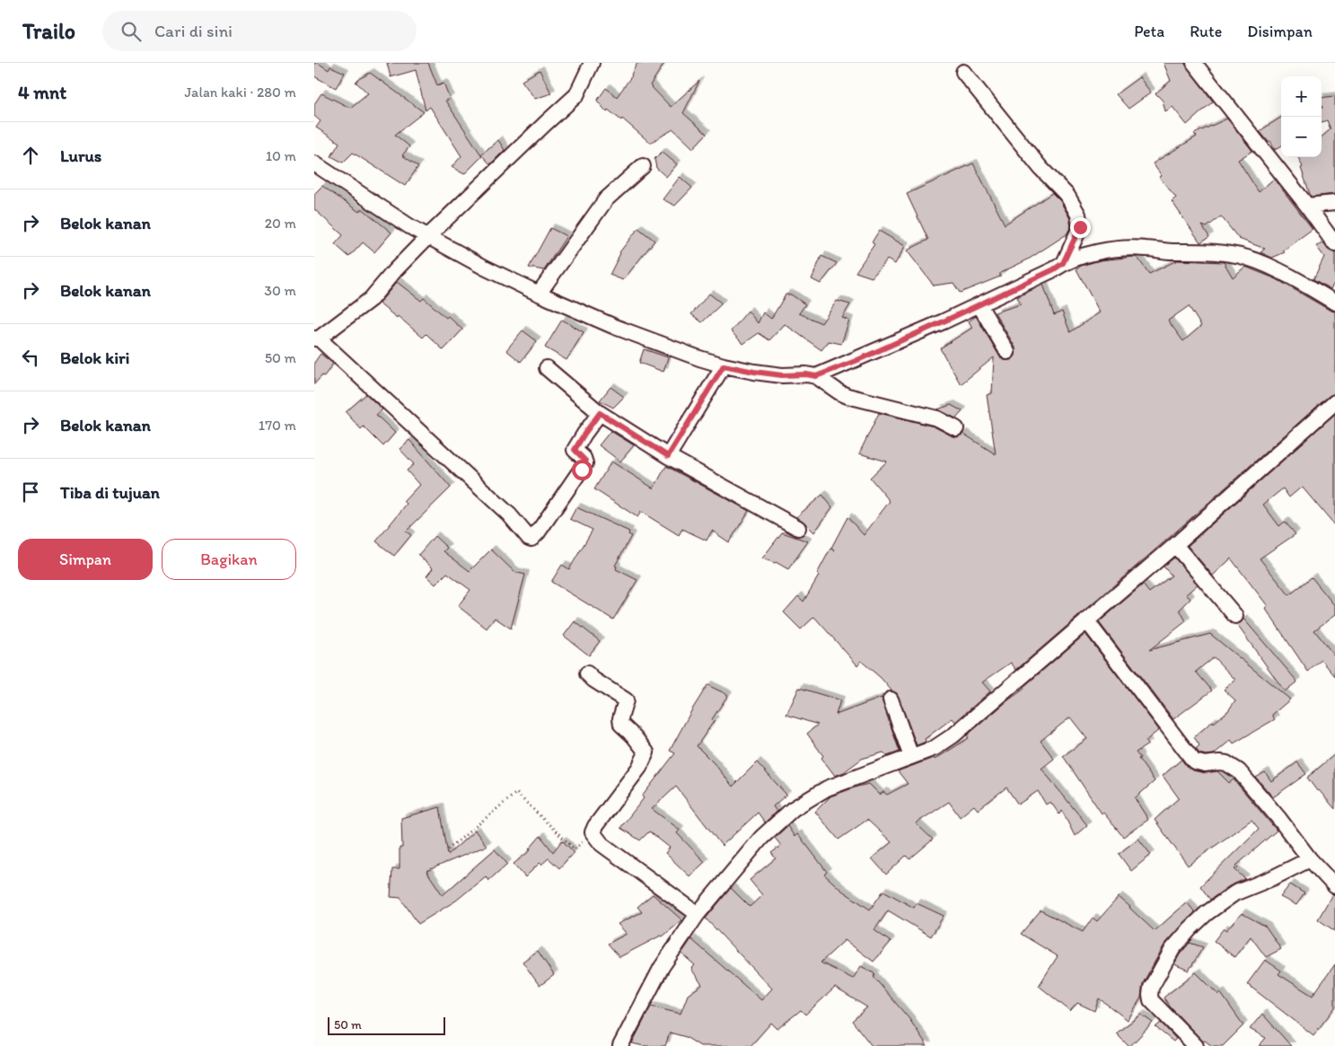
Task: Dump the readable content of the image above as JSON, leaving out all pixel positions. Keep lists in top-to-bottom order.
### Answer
{
  "scale_bar": "50 m",
  "page": {
    "header": "Trailo",
    "search": "Cari di sini",
    "nav": ["Peta", "Rute", "Disimpan"],
    "heading": ["4 mnt", "Jalan kaki · 280 m"],
    "map_buttons": ["+", "−"],
    "list": [
      ["Lurus", "10 m"],
      ["Belok kanan", "20 m"],
      ["Belok kanan", "30 m"],
      ["Belok kiri", "50 m"],
      ["Belok kanan", "170 m"],
      "Tiba di tujuan"
    ],
    "buttons": ["Simpan", "Bagikan"],
    "scale": "50 m"
  }
}
